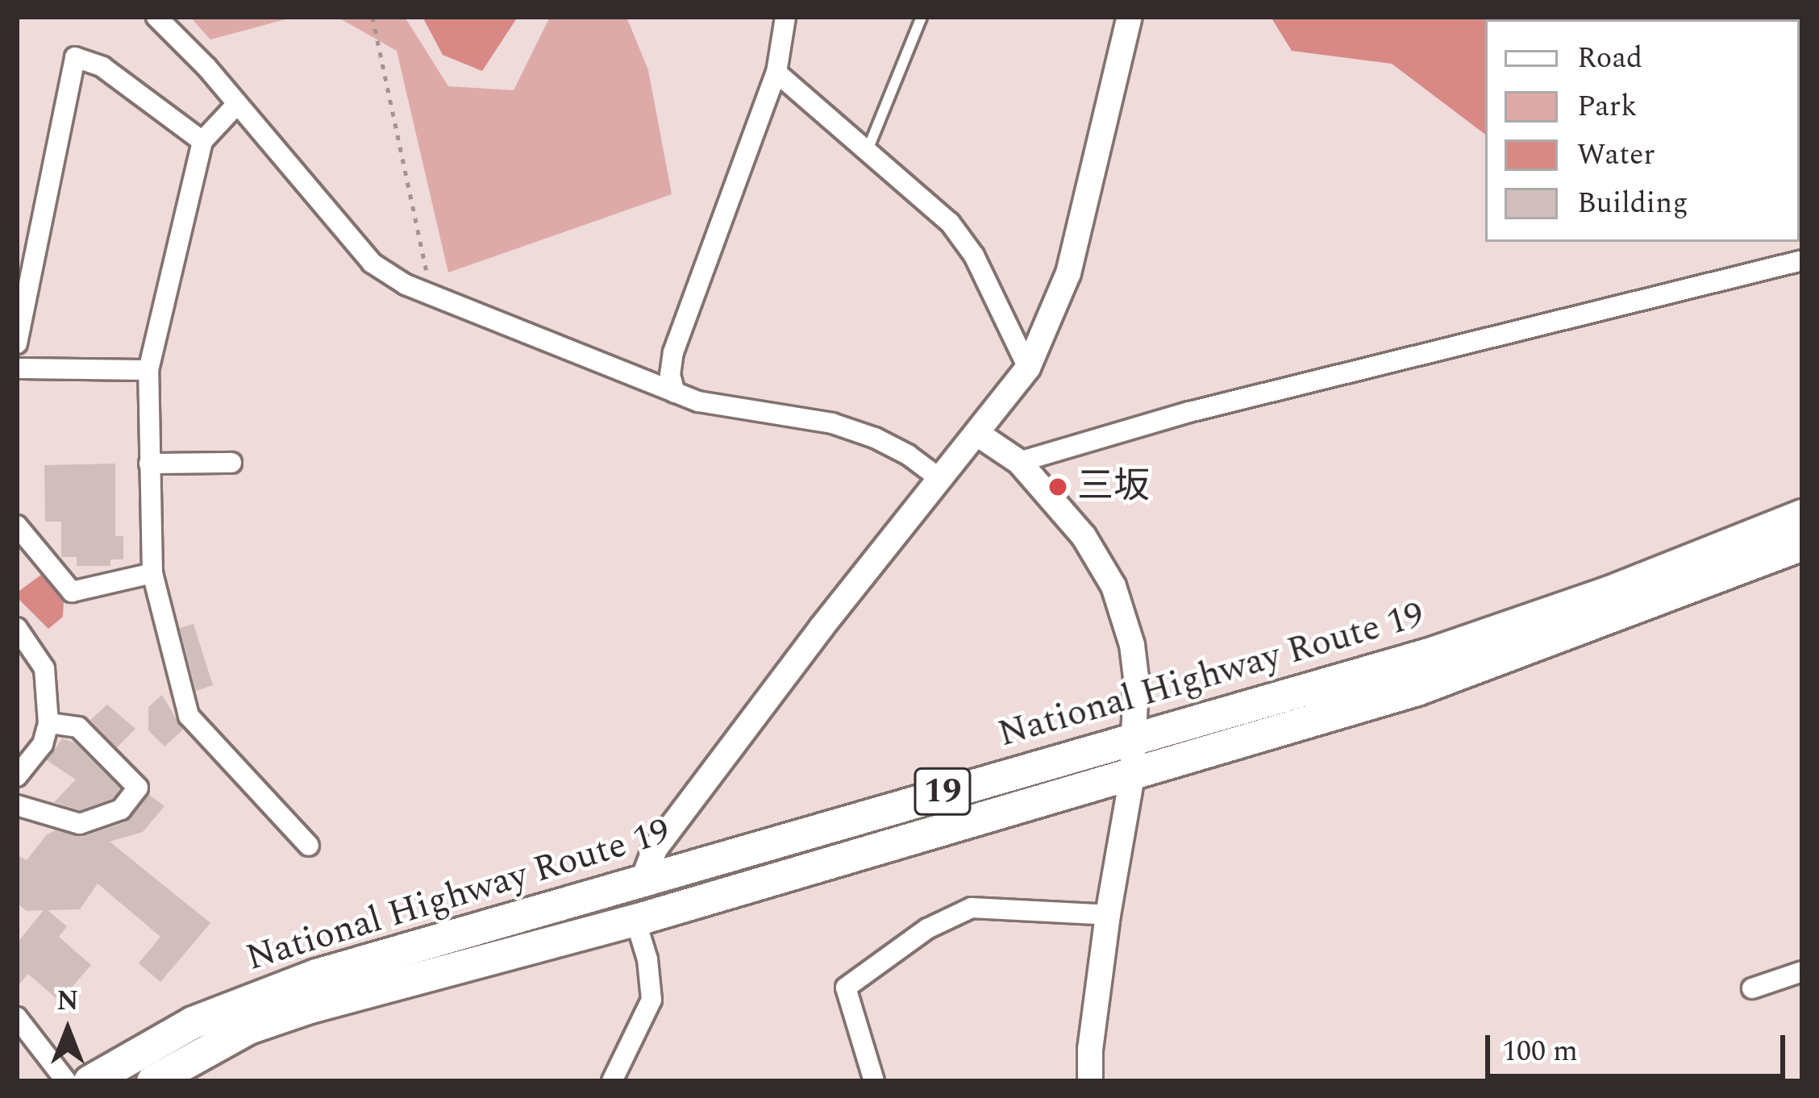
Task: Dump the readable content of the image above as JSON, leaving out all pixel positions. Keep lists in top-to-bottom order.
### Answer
{
  "streets": {
    "highway": ["National Highway Route 19", "19"]
  },
  "places": ["三坂"],
  "legend": [
    "Road",
    "Park",
    "Water",
    "Building"
  ],
  "scale_bar": "100 m",
  "north": "top"
}
